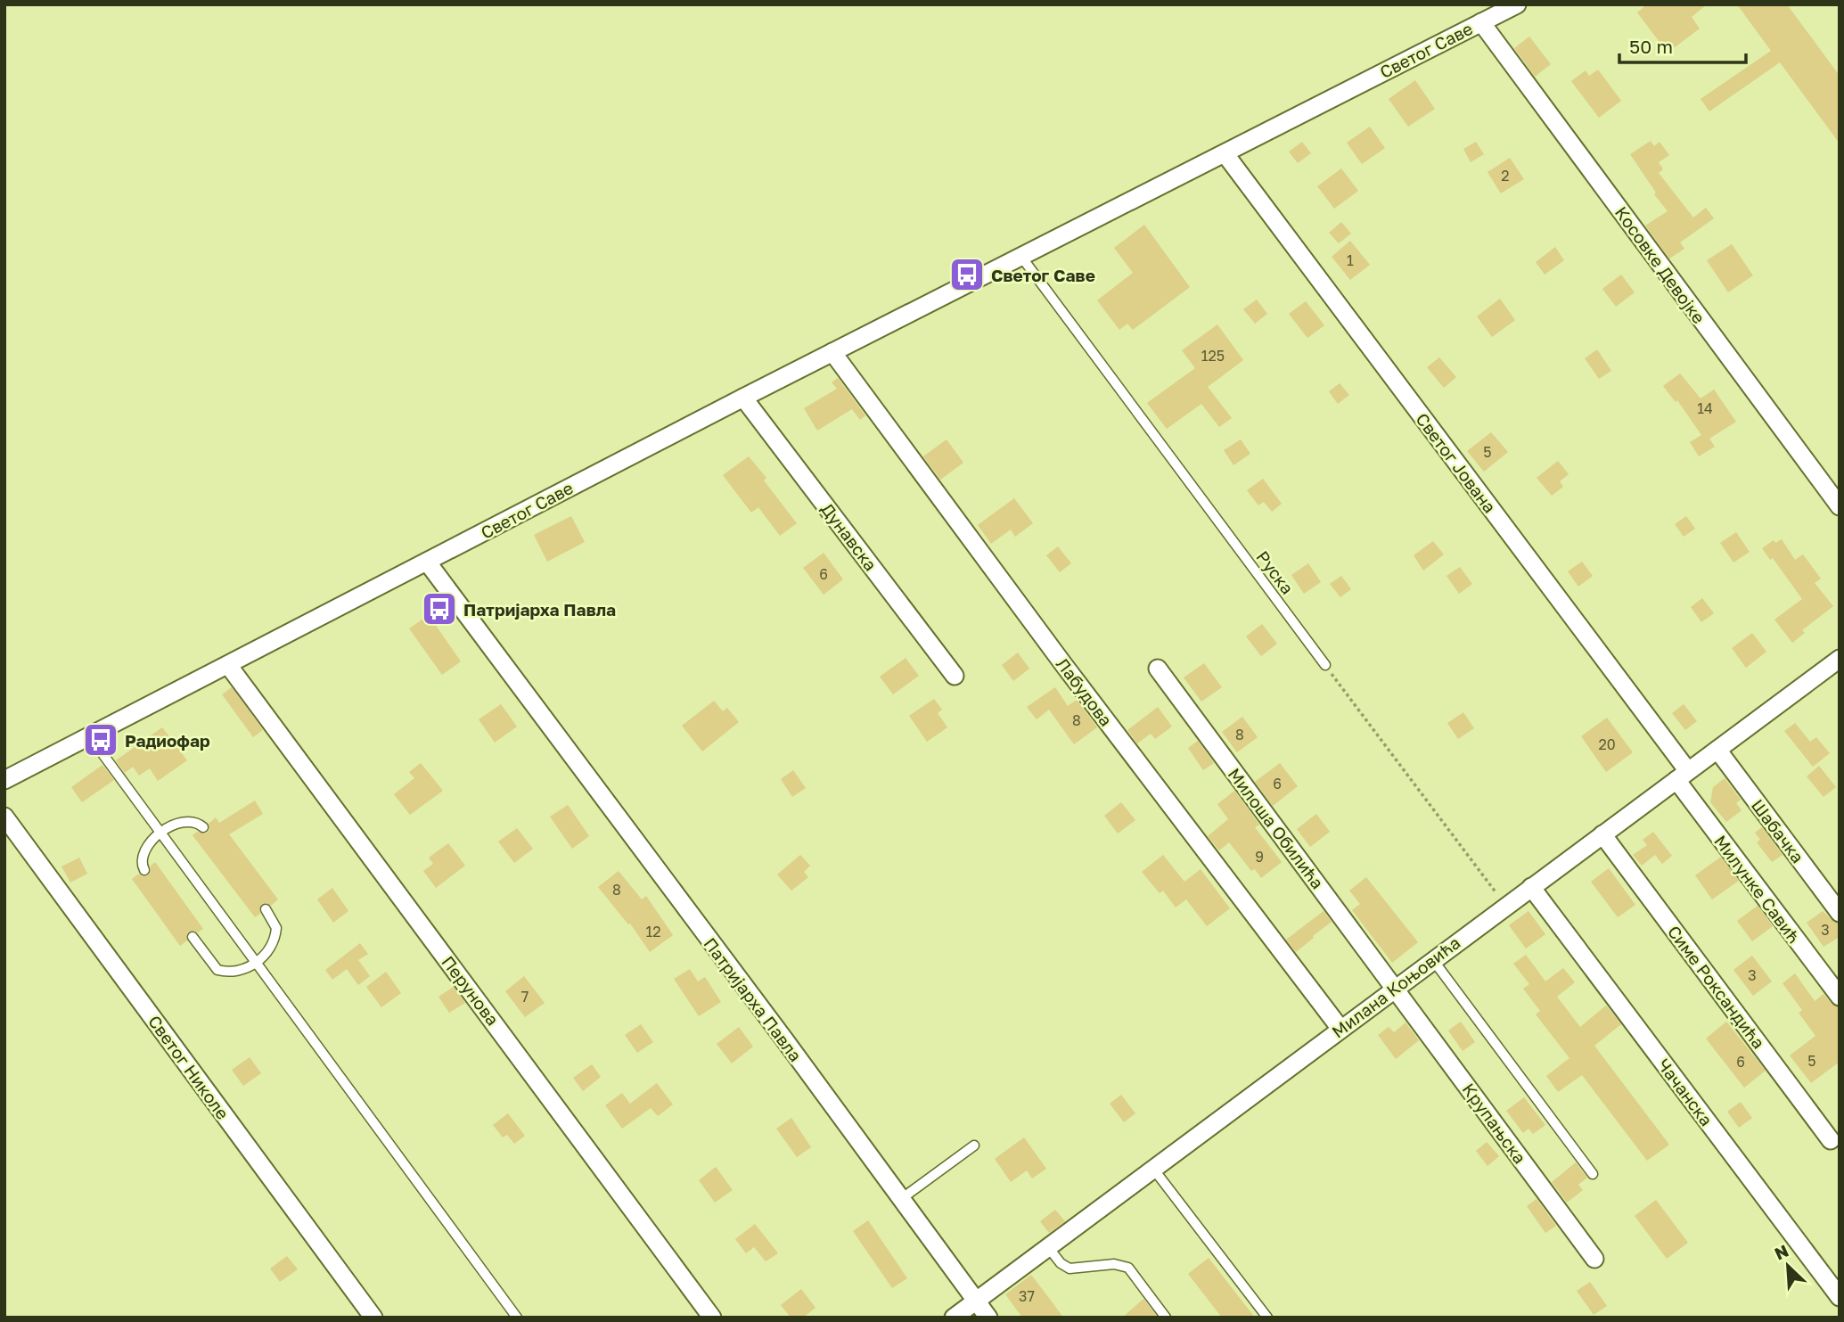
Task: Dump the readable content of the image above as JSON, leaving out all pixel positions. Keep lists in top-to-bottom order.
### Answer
{
  "streets": {
    "street": [
      "Светог Саве",
      "Косовке Девојке",
      "Светог Јована",
      "Дунавска",
      "Лабудова",
      "Милоша Обилића",
      "Шабачка",
      "Милунке Савић",
      "Милана Коњовића",
      "Симе Роксандића",
      "Перунова",
      "Патријарха Павла",
      "Светог Николе",
      "Чачанска",
      "Крупањска"
    ],
    "lane": ["Руска"]
  },
  "crossings": [
    ["Светог Саве", "Косовке Девојке"],
    ["Светог Саве", "Светог Јована"],
    ["Светог Саве", "Дунавска"],
    ["Светог Саве", "Руска"],
    ["Светог Саве", "Лабудова"],
    ["Светог Саве", "Перунова"],
    ["Светог Саве", "Патријарха Павла"],
    ["Светог Јована", "Милунке Савић"],
    ["Светог Јована", "Милана Коњовића"],
    ["Лабудова", "Милана Коњовића"],
    ["Милоша Обилића", "Милана Коњовића"],
    ["Милоша Обилића", "Крупањска"],
    ["Шабачка", "Милана Коњовића"],
    ["Милунке Савић", "Милана Коњовића"],
    ["Милана Коњовића", "Симе Роксандића"],
    ["Милана Коњовића", "Патријарха Павла"],
    ["Милана Коњовића", "Чачанска"],
    ["Милана Коњовића", "Крупањска"]
  ],
  "places": {
    "bus stop": ["Светог Саве", "Патријарха Павла", "Радиофар"]
  },
  "house_numbers": [
    "2",
    "1",
    "125",
    "14",
    "5",
    "6",
    "8",
    "8",
    "20",
    "6",
    "9",
    "8",
    "3",
    "12",
    "3",
    "7",
    "5",
    "6",
    "37"
  ],
  "scale_bar": "50 m",
  "north": "top left"
}
